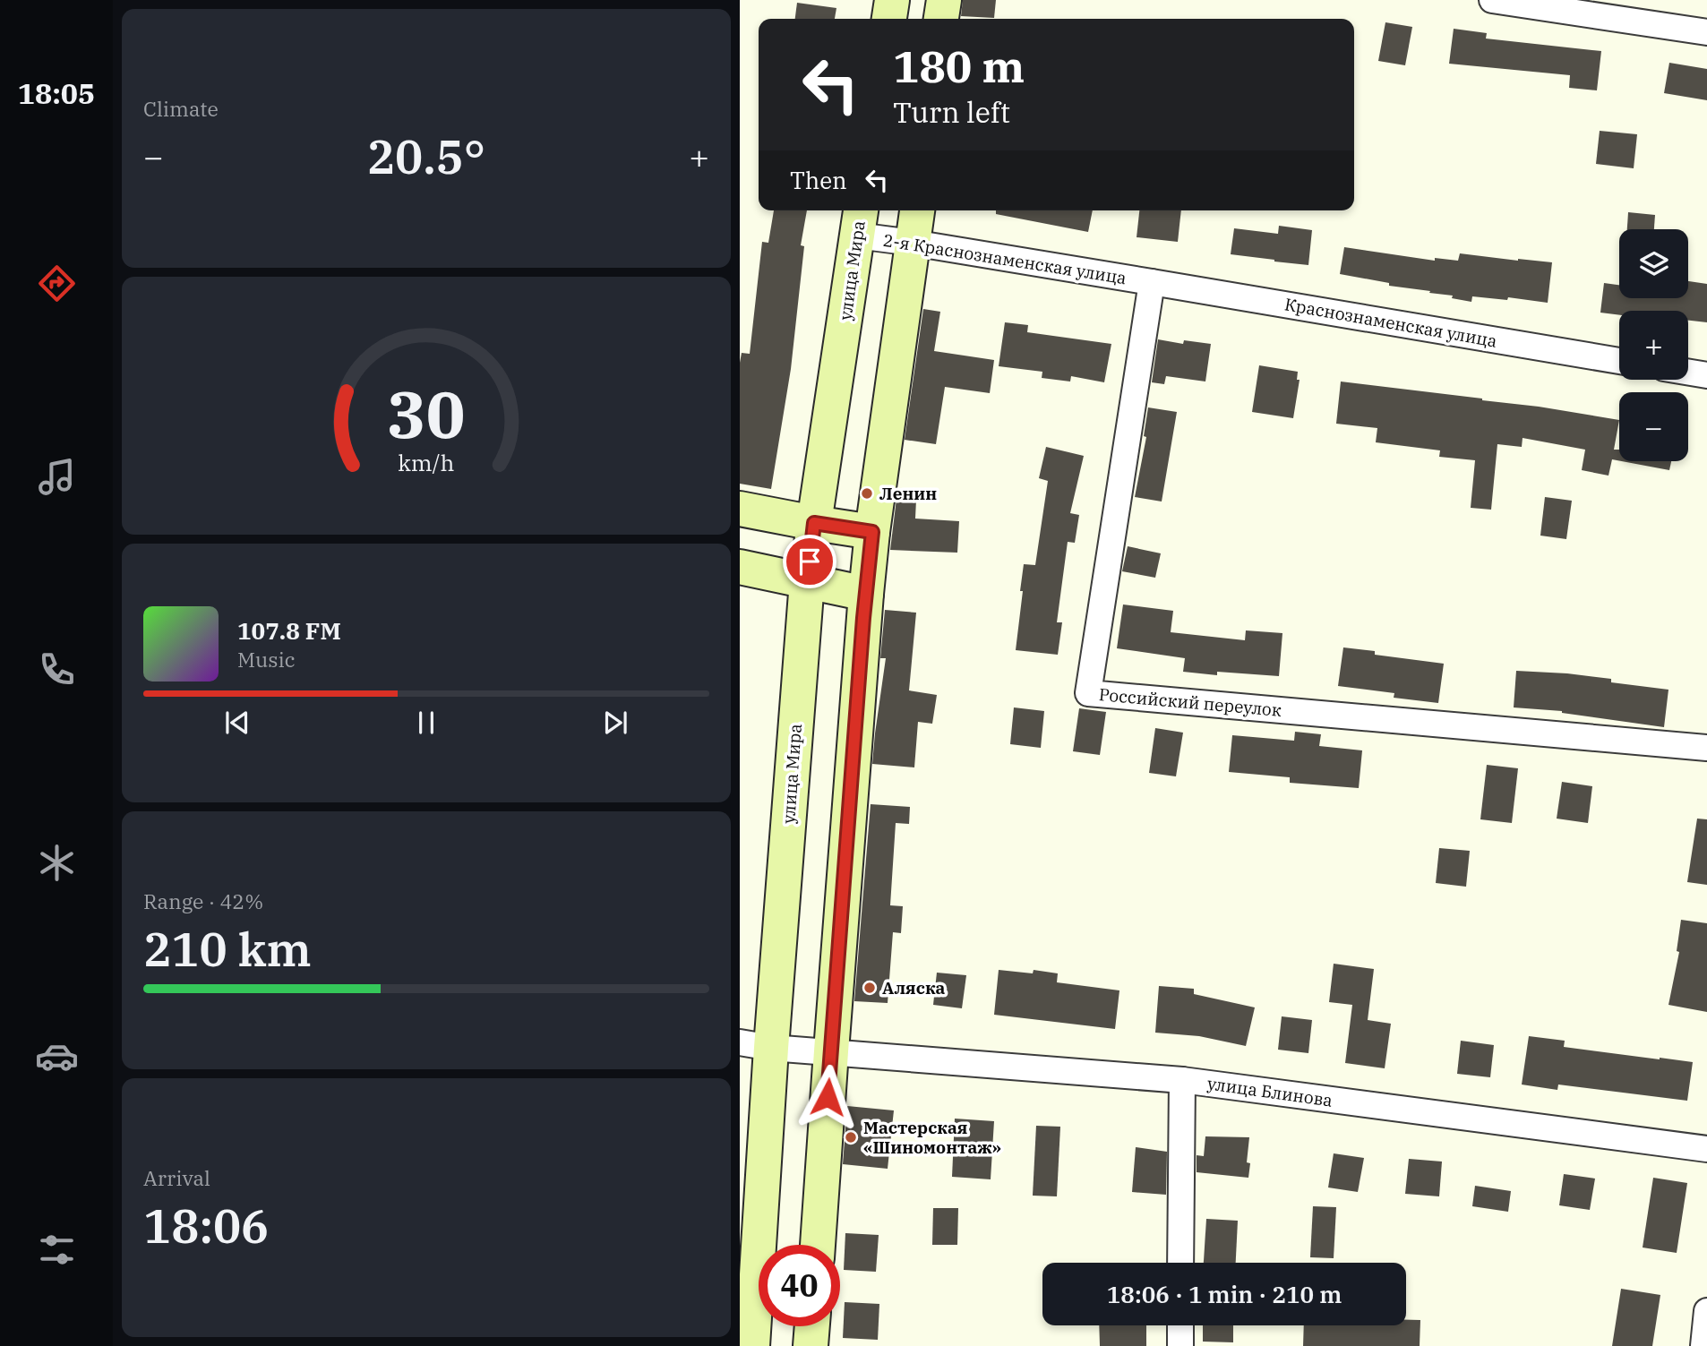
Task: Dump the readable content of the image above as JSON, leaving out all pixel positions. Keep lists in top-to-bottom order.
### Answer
{
  "streets": {
    "street": [
      "2-я Краснознаменская улица",
      "улица Мира",
      "Краснознаменская улица",
      "Российский переулок",
      "улица Блинова"
    ]
  },
  "crossings": [
    ["2-я Краснознаменская улица", "улица Мира"],
    ["2-я Краснознаменская улица", "Краснознаменская улица"],
    ["2-я Краснознаменская улица", "Российский переулок"],
    ["улица Мира", "улица Блинова"],
    ["Краснознаменская улица", "Российский переулок"]
  ],
  "places": ["Ленин", "Аляска", "Мастерская «Шиномонтаж»"],
  "page": {
    "tabs": "18:05",
    "tile": [
      "Climate",
      ["Range · 42%", "210 km"],
      ["Arrival", "18:06"]
    ],
    "turn": ["180 m", "Turn left"],
    "heat": ["−", "20.5°", "+"],
    "then": "Then",
    "map_buttons": ["+", "−"],
    "song": ["107.8 FM", "Music"],
    "limit": "40",
    "trip": "18:06 · 1 min · 210 m",
    "gauge": ["30", "km/h"]
  }
}
